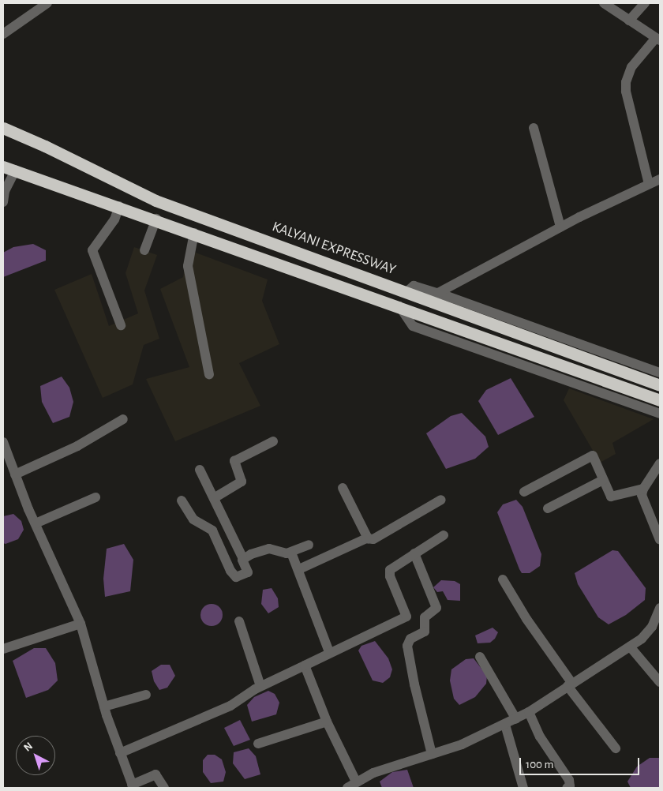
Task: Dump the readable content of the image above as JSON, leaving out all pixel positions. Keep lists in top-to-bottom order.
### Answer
{
  "streets": {
    "highway": ["KALYANI EXPRESSWAY"]
  },
  "scale_bar": "100 m",
  "north": "top left"
}
